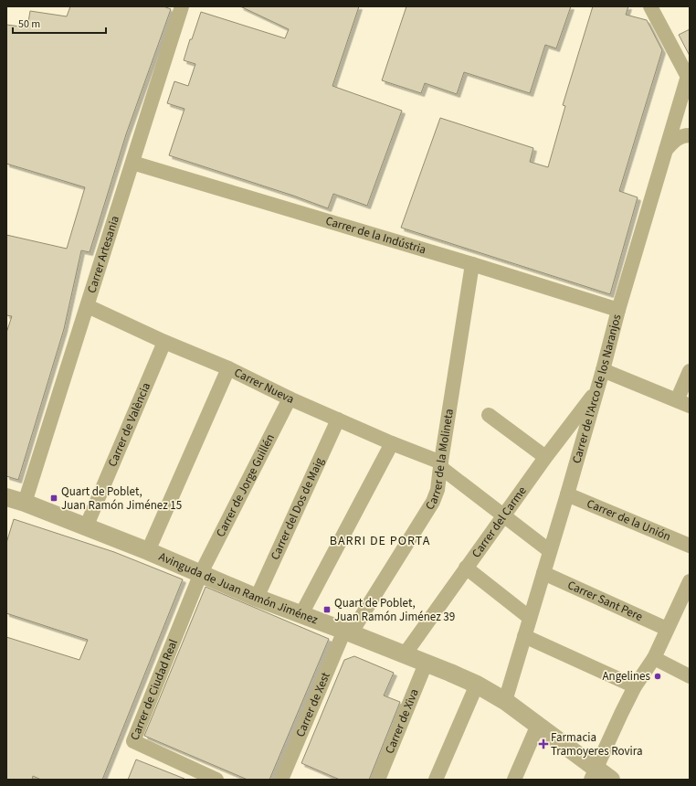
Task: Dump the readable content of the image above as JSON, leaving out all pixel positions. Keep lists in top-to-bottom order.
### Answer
{
  "streets": {
    "street": [
      "Carrer de la Indústria",
      "Carrer Artesania",
      "Carrer Nueva",
      "Carrer de l'Arco de los Naranjos",
      "Carrer de València",
      "Carrer de la Molineta",
      "Carrer de Jorge Guillén",
      "Carrer del Dos de Maig",
      "Carrer de la Unión",
      "Carrer del Carme",
      "Avinguda de Juan Ramón Jiménez",
      "Carrer Sant Pere",
      "Carrer de Ciudad Real",
      "Carrer de Xest",
      "Carrer de Xiva"
    ]
  },
  "crossings": [
    ["Carrer de la Indústria", "Carrer Artesania"],
    ["Carrer de la Indústria", "Carrer de l'Arco de los Naranjos"],
    ["Carrer de la Indústria", "Carrer de la Molineta"],
    ["Carrer Artesania", "Carrer Nueva"],
    ["Carrer Artesania", "Avinguda de Juan Ramón Jiménez"],
    ["Carrer Nueva", "Carrer de l'Arco de los Naranjos"],
    ["Carrer Nueva", "Carrer de València"],
    ["Carrer Nueva", "Carrer de la Molineta"],
    ["Carrer Nueva", "Carrer de Jorge Guillén"],
    ["Carrer Nueva", "Carrer del Dos de Maig"],
    ["Carrer Nueva", "Carrer del Carme"],
    ["Carrer de l'Arco de los Naranjos", "Carrer de la Unión"],
    ["Carrer de l'Arco de los Naranjos", "Carrer del Carme"],
    ["Carrer de l'Arco de los Naranjos", "Avinguda de Juan Ramón Jiménez"],
    ["Carrer de l'Arco de los Naranjos", "Carrer Sant Pere"],
    ["Carrer de València", "Avinguda de Juan Ramón Jiménez"],
    ["Carrer de la Molineta", "Avinguda de Juan Ramón Jiménez"],
    ["Carrer de la Molineta", "Carrer de Xest"],
    ["Carrer de Jorge Guillén", "Avinguda de Juan Ramón Jiménez"],
    ["Carrer de Jorge Guillén", "Carrer de Ciudad Real"],
    ["Carrer del Dos de Maig", "Avinguda de Juan Ramón Jiménez"],
    ["Carrer del Carme", "Avinguda de Juan Ramón Jiménez"],
    ["Avinguda de Juan Ramón Jiménez", "Carrer de Ciudad Real"],
    ["Avinguda de Juan Ramón Jiménez", "Carrer de Xest"],
    ["Avinguda de Juan Ramón Jiménez", "Carrer de Xiva"]
  ],
  "districts": ["BARRI DE PORTA"],
  "places": {
    "transit": ["Quart de Poblet, Juan Ramón Jiménez 15", "Quart de Poblet, Juan Ramón Jiménez 39"],
    "other": ["Angelines"],
    "health": ["Farmacia Tramoyeres Rovira"]
  },
  "scale_bar": "50 m"
}
